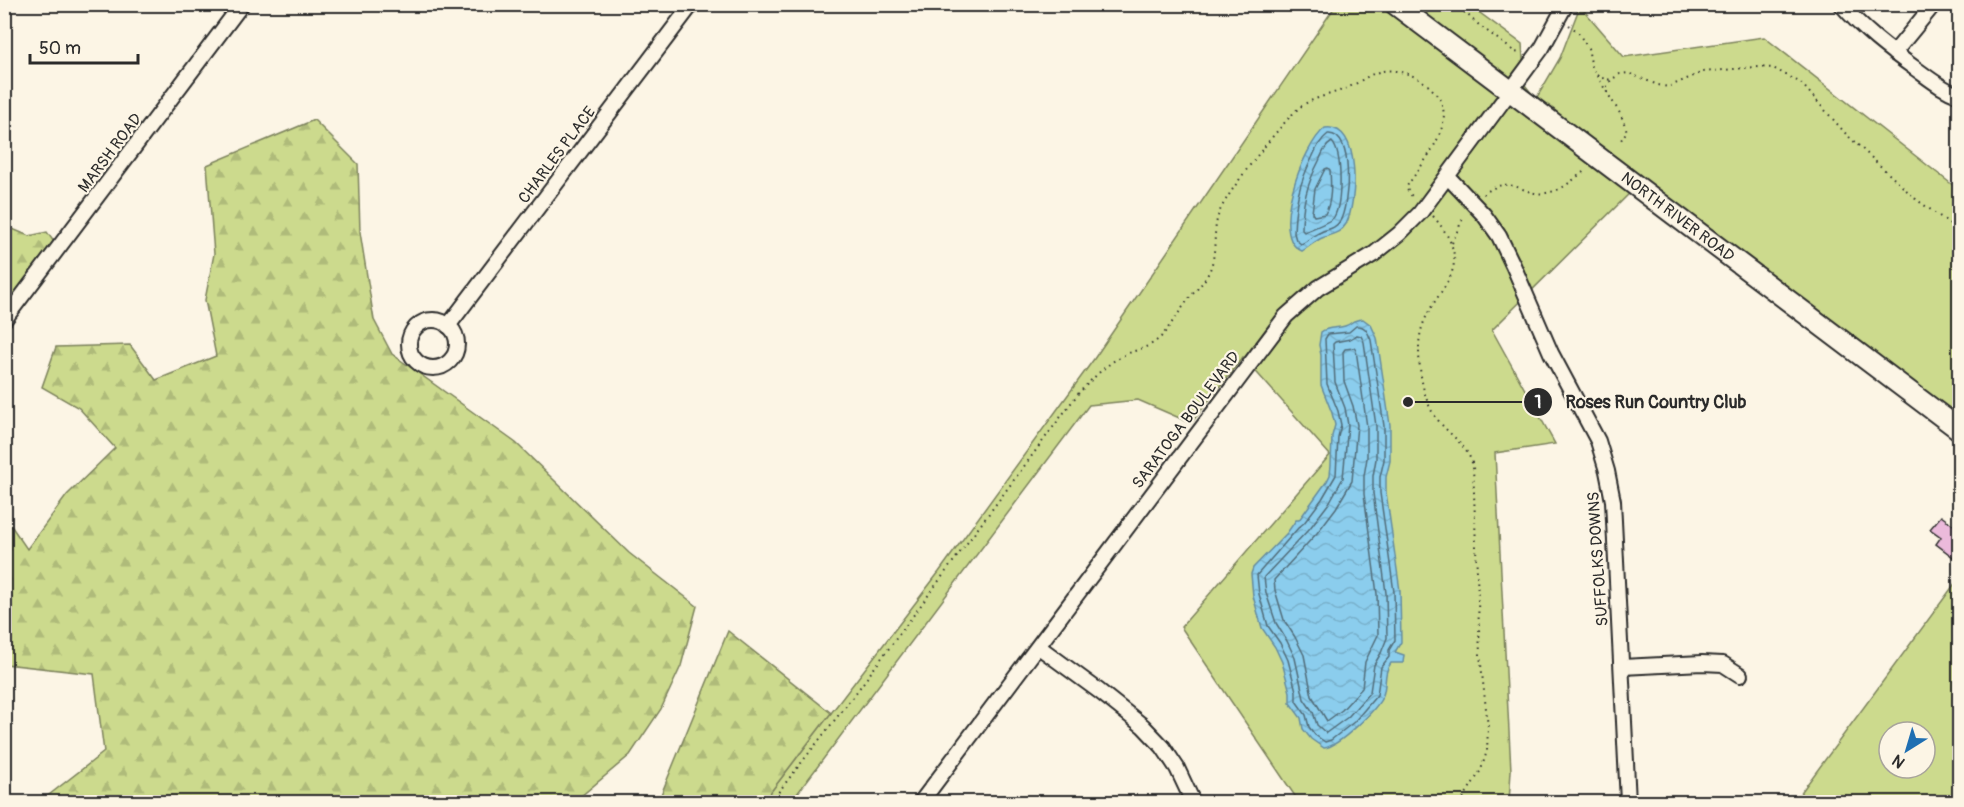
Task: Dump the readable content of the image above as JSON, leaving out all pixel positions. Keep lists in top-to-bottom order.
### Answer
{
  "streets": {
    "street": [
      "MARSH ROAD",
      "CHARLES PLACE",
      "NORTH RIVER ROAD",
      "SARATOGA BOULEVARD",
      "SUFFOLKS DOWNS"
    ]
  },
  "crossings": [
    ["NORTH RIVER ROAD", "SARATOGA BOULEVARD"],
    ["SARATOGA BOULEVARD", "SUFFOLKS DOWNS"]
  ],
  "places": ["Roses Run Country Club"],
  "scale_bar": "50 m",
  "north": "bottom left"
}
